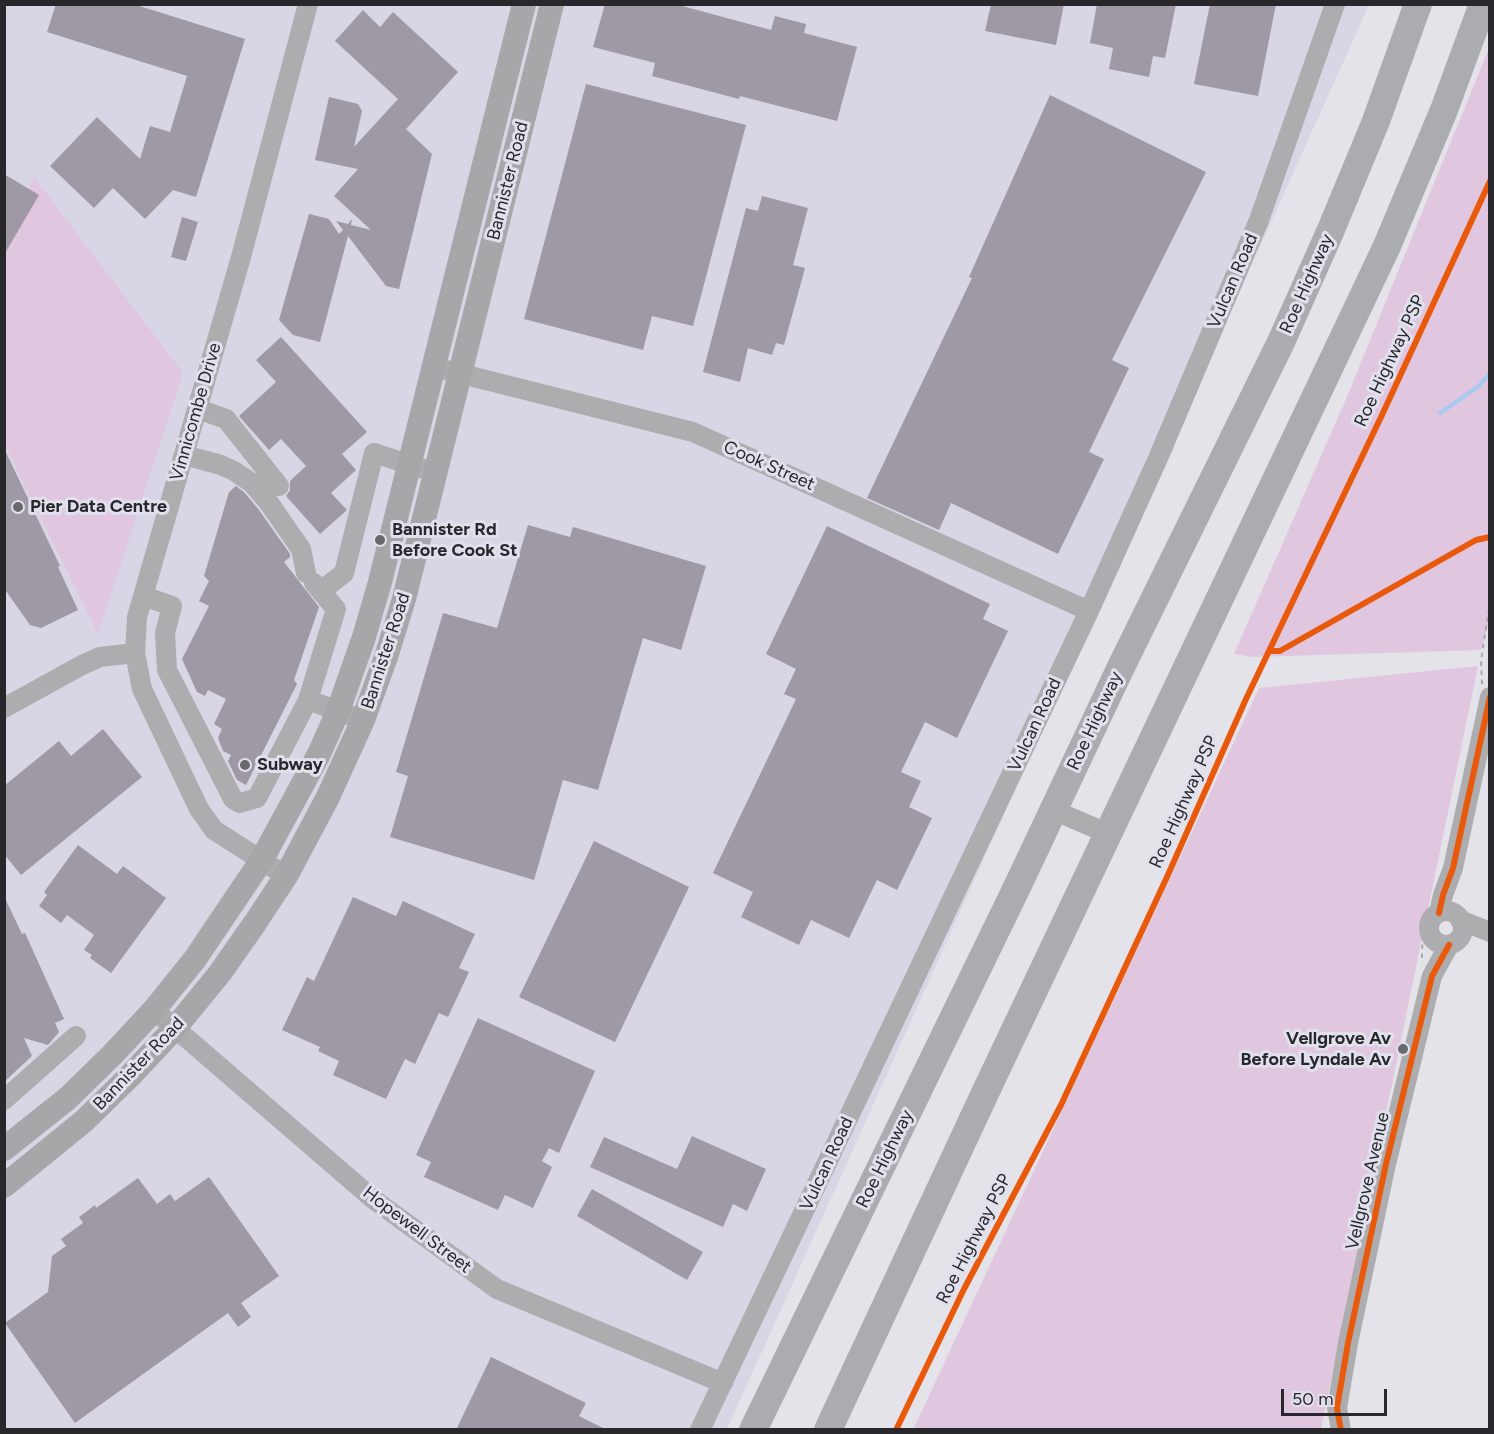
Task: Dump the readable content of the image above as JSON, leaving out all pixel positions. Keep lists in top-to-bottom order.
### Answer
{
  "streets": {
    "highway": ["Roe Highway"],
    "main road": ["Bannister Road"],
    "street": [
      "Vulcan Road",
      "Vinnicombe Drive",
      "Cook Street",
      "Vellgrove Avenue",
      "Hopewell Street"
    ],
    "cycle path": ["Roe Highway PSP"]
  },
  "crossings": [
    ["Bannister Road", "Vinnicombe Drive"],
    ["Bannister Road", "Cook Street"],
    ["Bannister Road", "Hopewell Street"],
    ["Vulcan Road", "Cook Street"],
    ["Vulcan Road", "Hopewell Street"]
  ],
  "places": [
    "Pier Data Centre",
    "Bannister Rd Before Cook St",
    "Subway",
    "Vellgrove Av Before Lyndale Av"
  ],
  "scale_bar": "50 m"
}
